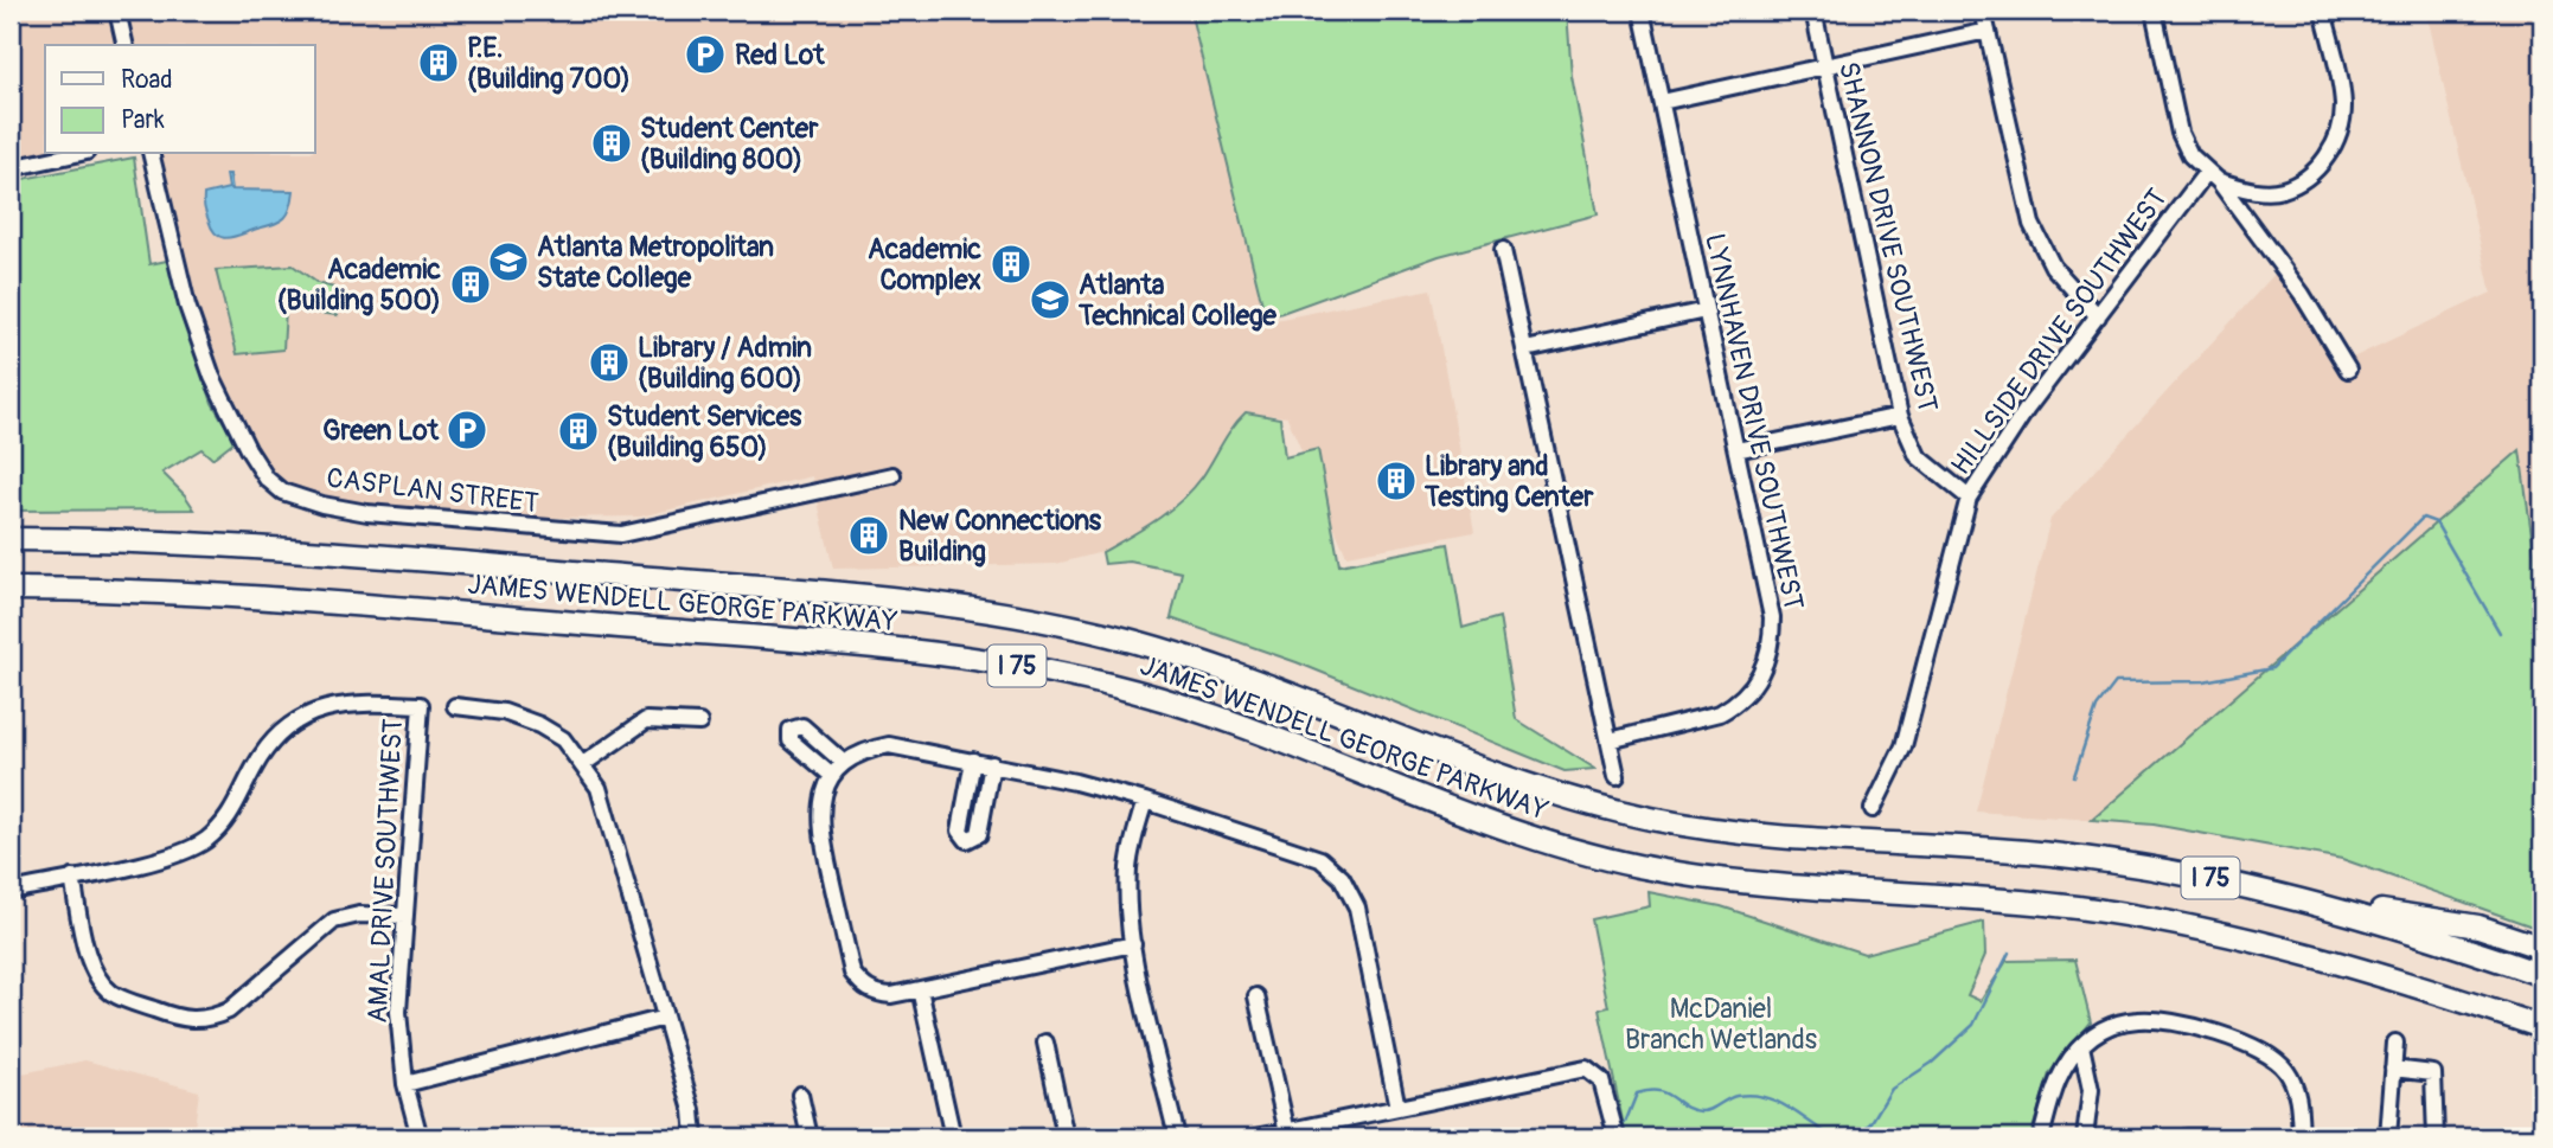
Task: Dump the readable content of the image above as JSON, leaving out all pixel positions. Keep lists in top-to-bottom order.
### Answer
{
  "streets": {
    "highway": ["JAMES WENDELL GEORGE PARKWAY", "I 75"],
    "street": [
      "SHANNON DRIVE SOUTHWEST",
      "HILLSIDE DRIVE SOUTHWEST",
      "LYNNHAVEN DRIVE SOUTHWEST",
      "CASPLAN STREET",
      "AMAL DRIVE SOUTHWEST"
    ]
  },
  "crossings": [
    ["SHANNON DRIVE SOUTHWEST", "HILLSIDE DRIVE SOUTHWEST"]
  ],
  "parks": ["McDaniel Branch Wetlands"],
  "places": {
    "parking": ["Red Lot", "Green Lot"],
    "building": [
      "P.E. (Building 700)",
      "Student Center (Building 800)",
      "Academic Complex",
      "Academic (Building 500)",
      "Library / Admin (Building 600)",
      "Student Services (Building 650)",
      "Library and Testing Center",
      "New Connections Building"
    ],
    "school or university": ["Atlanta Metropolitan State College", "Atlanta Technical College"]
  },
  "legend": ["Road", "Park"]
}
